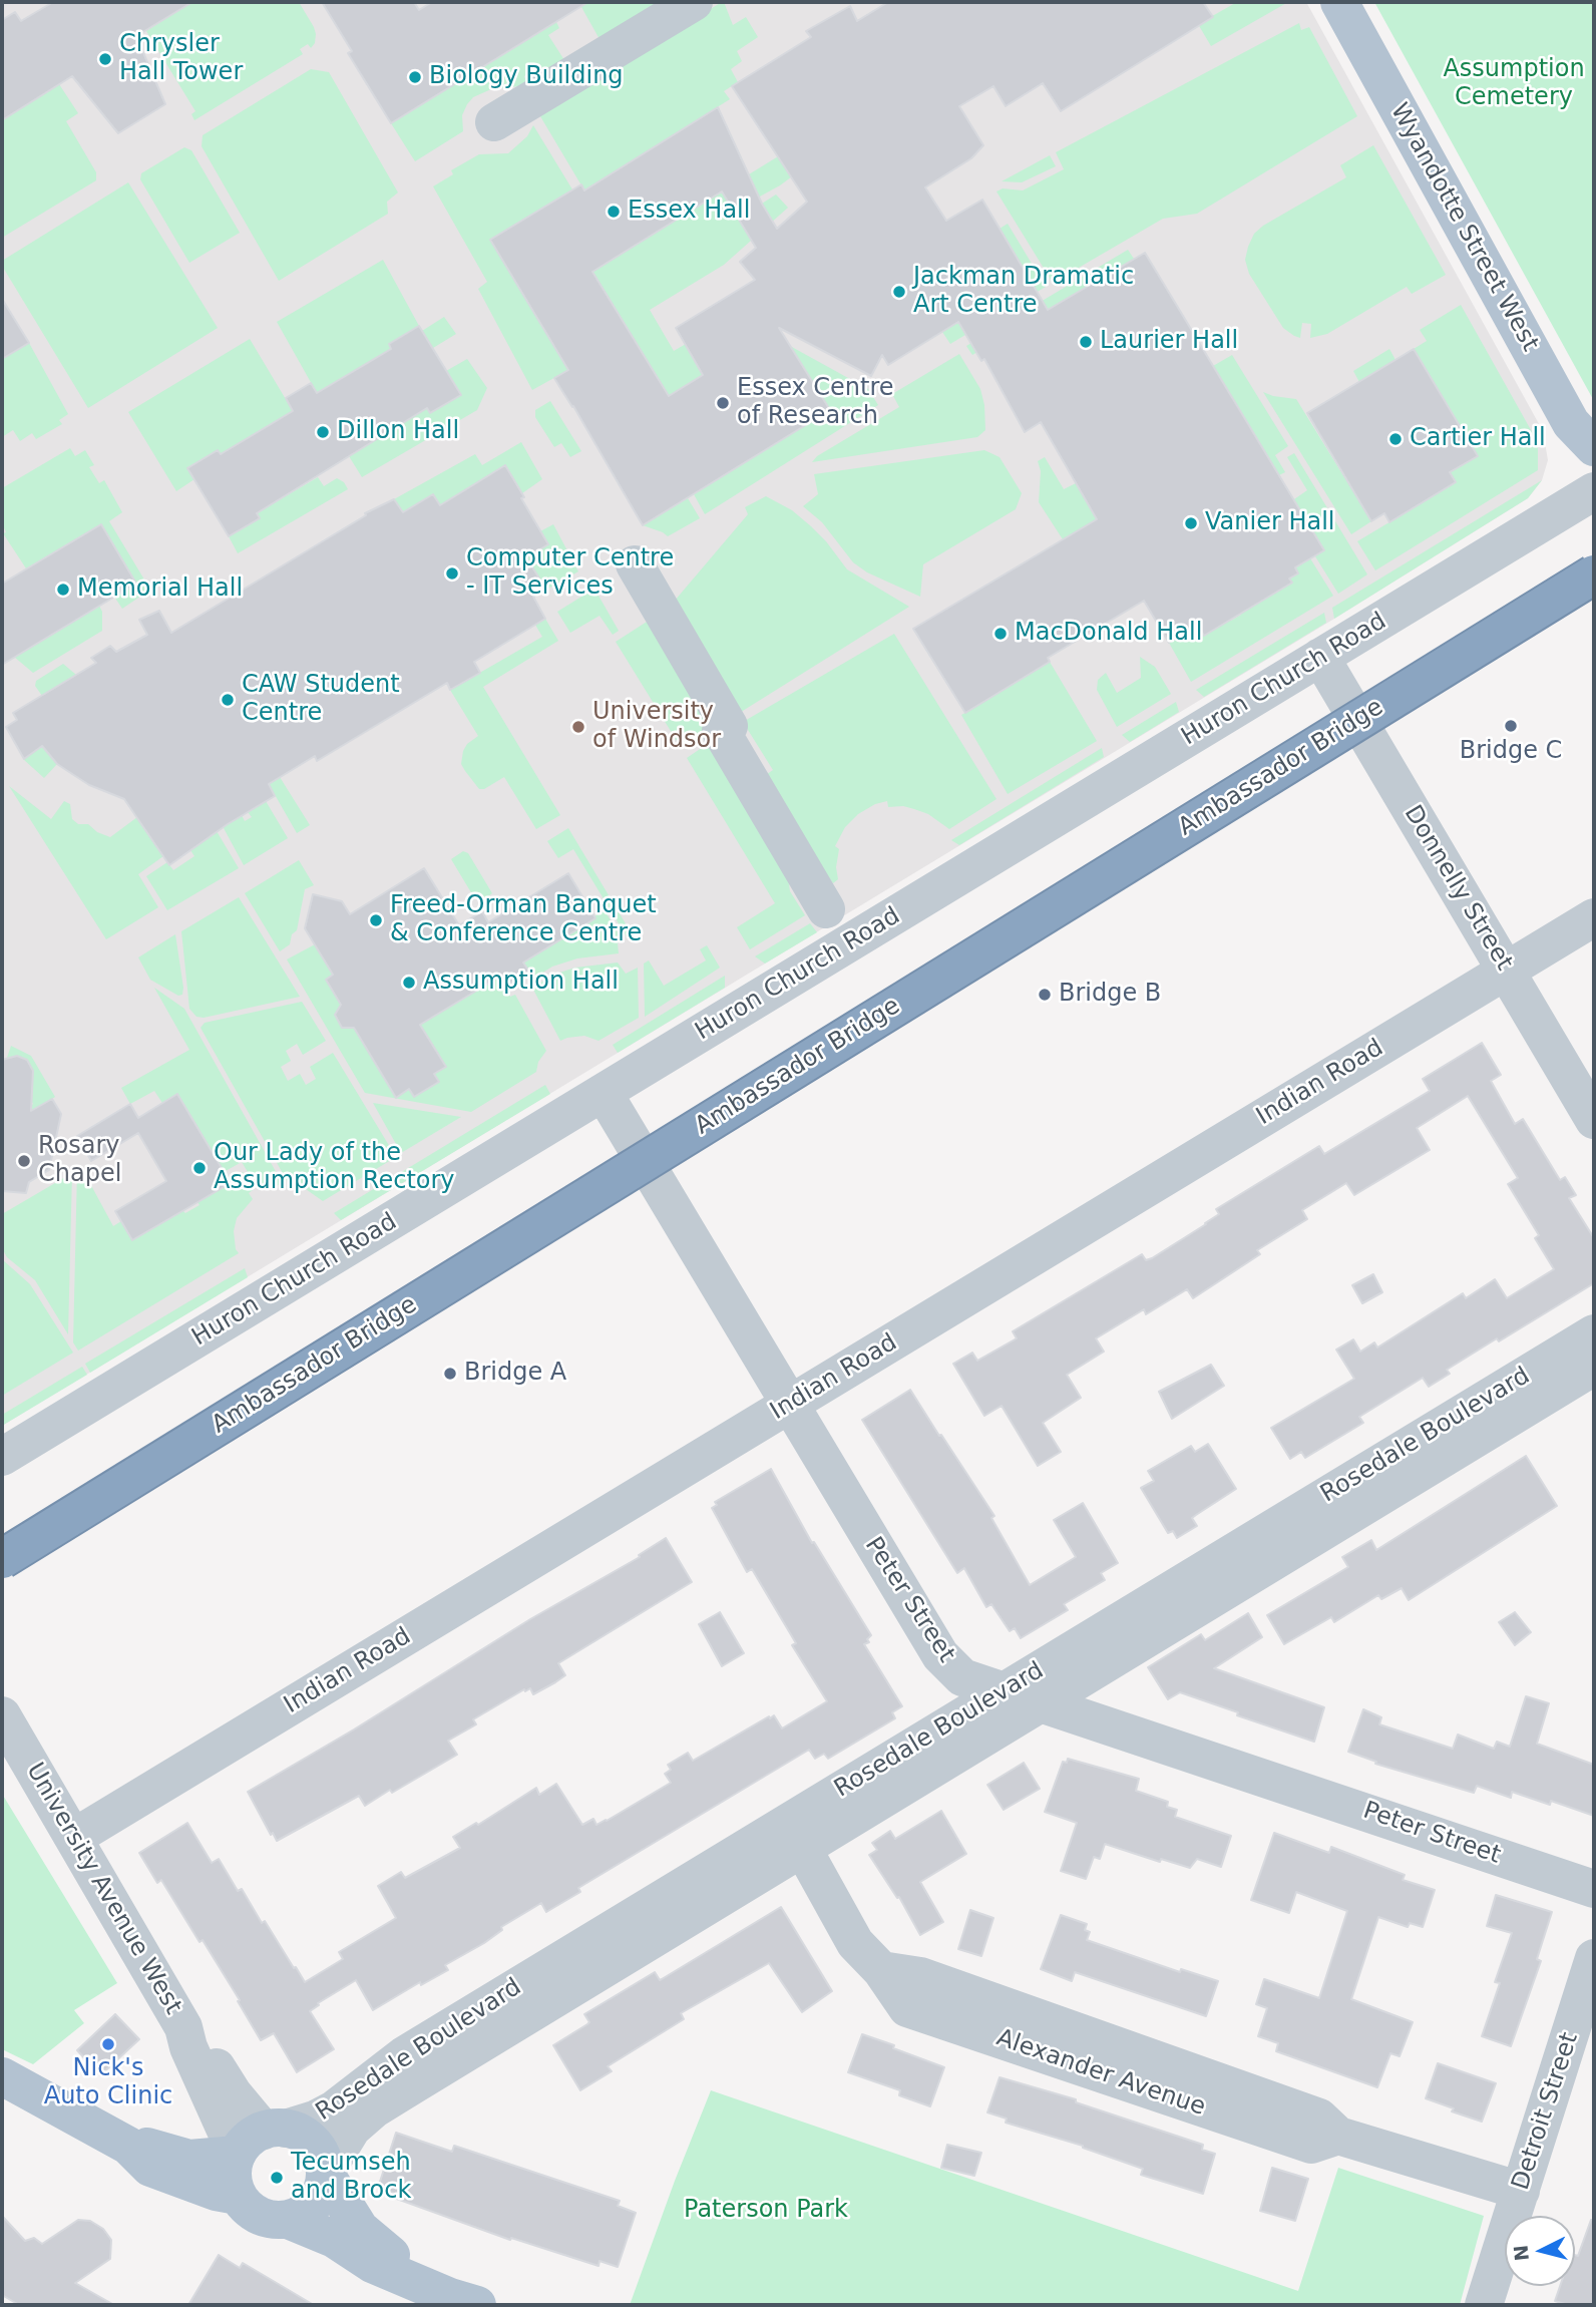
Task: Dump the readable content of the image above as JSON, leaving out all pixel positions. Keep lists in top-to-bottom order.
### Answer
{
  "streets": {
    "highway": ["Ambassador Bridge"],
    "main road": ["Wyandotte Street West"],
    "street": [
      "Huron Church Road",
      "Donnelly Street",
      "Indian Road",
      "Rosedale Boulevard",
      "Peter Street",
      "University Avenue West",
      "Alexander Avenue",
      "Detroit Street"
    ]
  },
  "crossings": [
    ["Huron Church Road", "Donnelly Street"],
    ["Huron Church Road", "Peter Street"],
    ["Donnelly Street", "Indian Road"],
    ["Indian Road", "Peter Street"],
    ["Indian Road", "University Avenue West"],
    ["Rosedale Boulevard", "Peter Street"],
    ["Rosedale Boulevard", "University Avenue West"],
    ["Rosedale Boulevard", "Alexander Avenue"],
    ["Alexander Avenue", "Detroit Street"]
  ],
  "parks": ["Assumption Cemetery", "Paterson Park"],
  "places": [
    "Chrysler Hall Tower",
    "Biology Building",
    "Essex Hall",
    "Jackman Dramatic Art Centre",
    "Laurier Hall",
    "Essex Centre of Research",
    "Dillon Hall",
    "Cartier Hall",
    "Vanier Hall",
    "Computer Centre - IT Services",
    "Memorial Hall",
    "MacDonald Hall",
    "CAW Student Centre",
    "Bridge C",
    "University of Windsor",
    "Freed-Orman Banquet & Conference Centre",
    "Assumption Hall",
    "Bridge B",
    "Rosary Chapel",
    "Our Lady of the Assumption Rectory",
    "Bridge A",
    "Nick's Auto Clinic",
    "Tecumseh and Brock"
  ],
  "north": "left"
}
